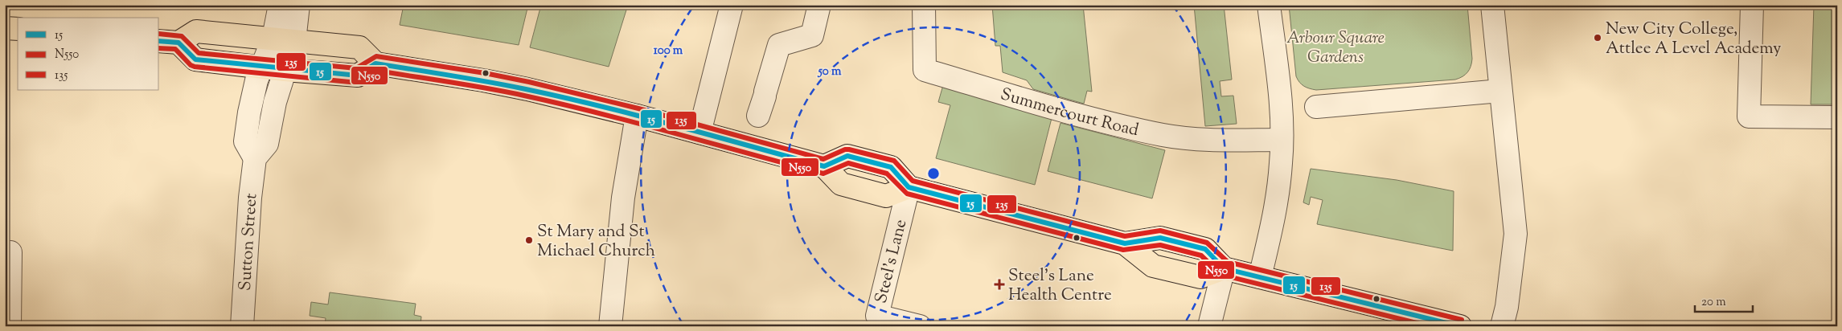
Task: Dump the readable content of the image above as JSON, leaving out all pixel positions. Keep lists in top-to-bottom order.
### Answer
{
  "streets": {
    "street": ["Summercourt Road", "Sutton Street", "Steel's Lane"]
  },
  "parks": ["Arbour Square Gardens"],
  "places": {
    "other": ["New City College, Attlee A Level Academy", "St Mary and St Michael Church"],
    "health": ["Steel's Lane Health Centre"]
  },
  "lines": ["transit line 135", "transit line 15", "transit line N550"],
  "legend": ["15", "N550", "135"],
  "scale_bar": "20 m",
  "rings": ["100 m", "50 m"]
}
